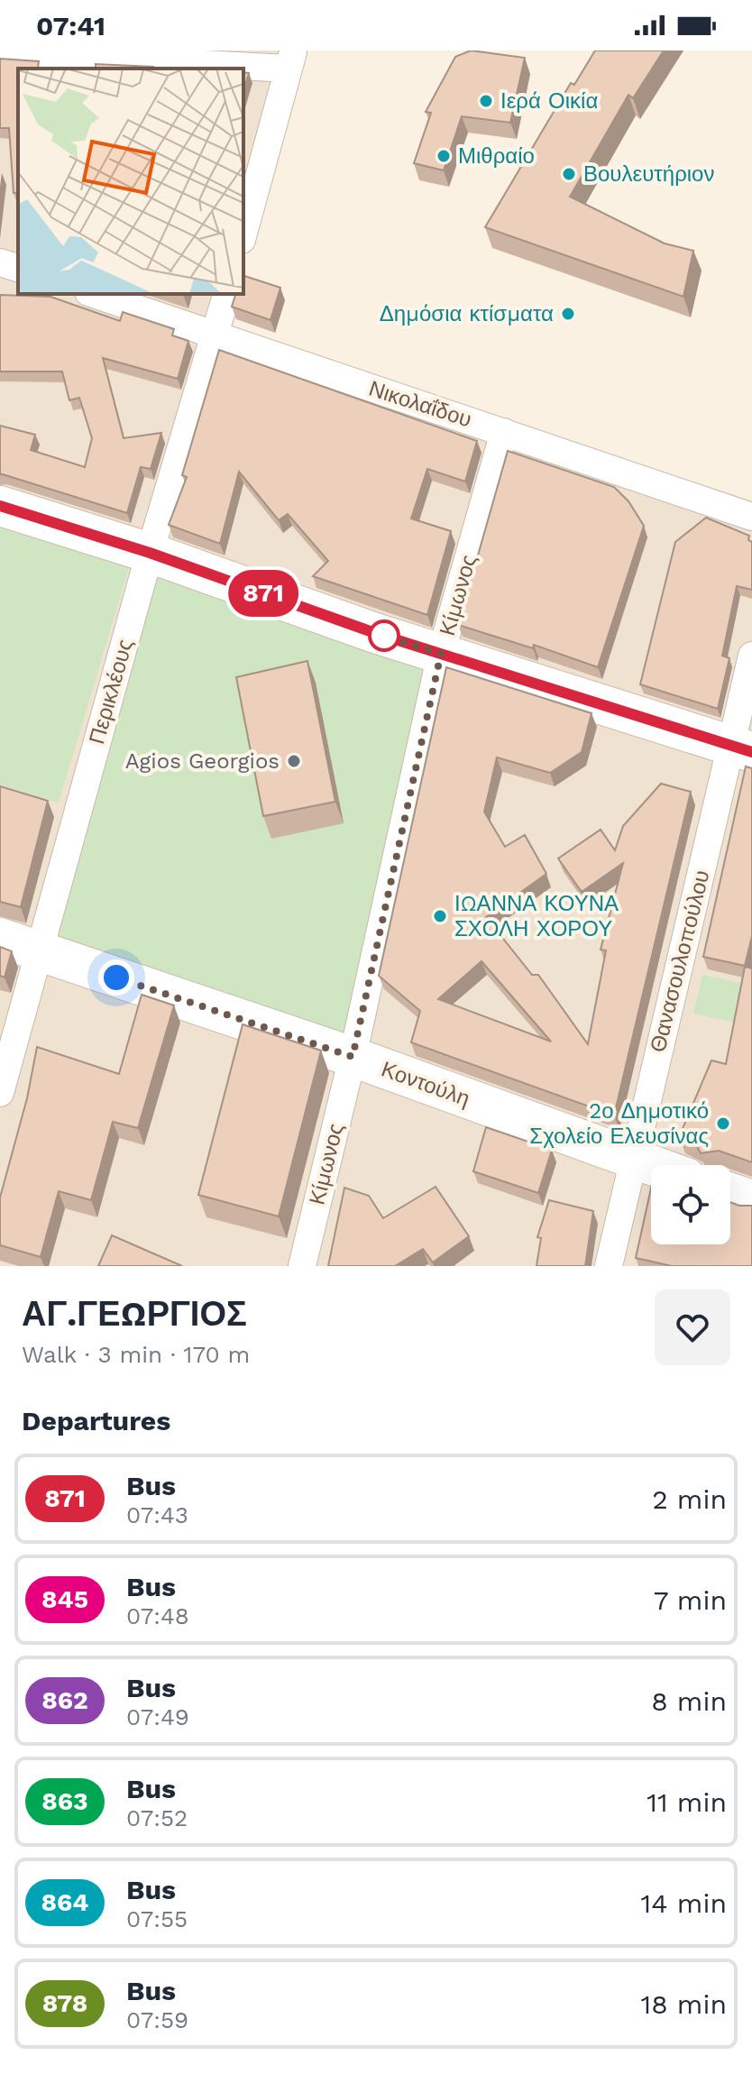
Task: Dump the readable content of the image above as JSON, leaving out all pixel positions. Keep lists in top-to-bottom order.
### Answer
{
  "streets": {
    "main road": ["Κοντούλη"],
    "street": [
      "Νικολαΐδου",
      "Κίμωνος",
      "Περικλέους",
      "Θανασουλοπούλου"
    ]
  },
  "crossings": [
    ["Νικολαΐδου", "Κίμωνος"],
    ["Νικολαΐδου", "Περικλέους"],
    ["Κίμωνος", "Κοντούλη"],
    ["Περικλέους", "Κοντούλη"],
    ["Θανασουλοπούλου", "Κοντούλη"]
  ],
  "places": [
    "Ιερά Οικία",
    "Μιθραίο",
    "Βουλευτήριον",
    "Δημόσια κτίσματα",
    "Agios Georgios",
    "ΙΩΑΝΝΑ ΚΟΥΝΑ ΣΧΟΛΗ ΧΟΡΟΥ",
    "2ο Δημοτικό Σχολείο Ελευσίνας"
  ],
  "lines": ["bus line 871"],
  "page": {
    "status": "07:41",
    "on_map": "871",
    "heading": [
      ["ΑΓ.ΓΕΩΡΓΙΟΣ", "Walk · 3 min · 170 m"],
      "Departures"
    ],
    "list": [
      {
        "mark": "871",
        "name": "Bus",
        "note": "07:43",
        "value": "2 min"
      },
      {
        "mark": "845",
        "name": "Bus",
        "note": "07:48",
        "value": "7 min"
      },
      {
        "mark": "862",
        "name": "Bus",
        "note": "07:49",
        "value": "8 min"
      },
      {
        "mark": "863",
        "name": "Bus",
        "note": "07:52",
        "value": "11 min"
      },
      {
        "mark": "864",
        "name": "Bus",
        "note": "07:55",
        "value": "14 min"
      },
      {
        "mark": "878",
        "name": "Bus",
        "note": "07:59",
        "value": "18 min"
      }
    ]
  }
}
